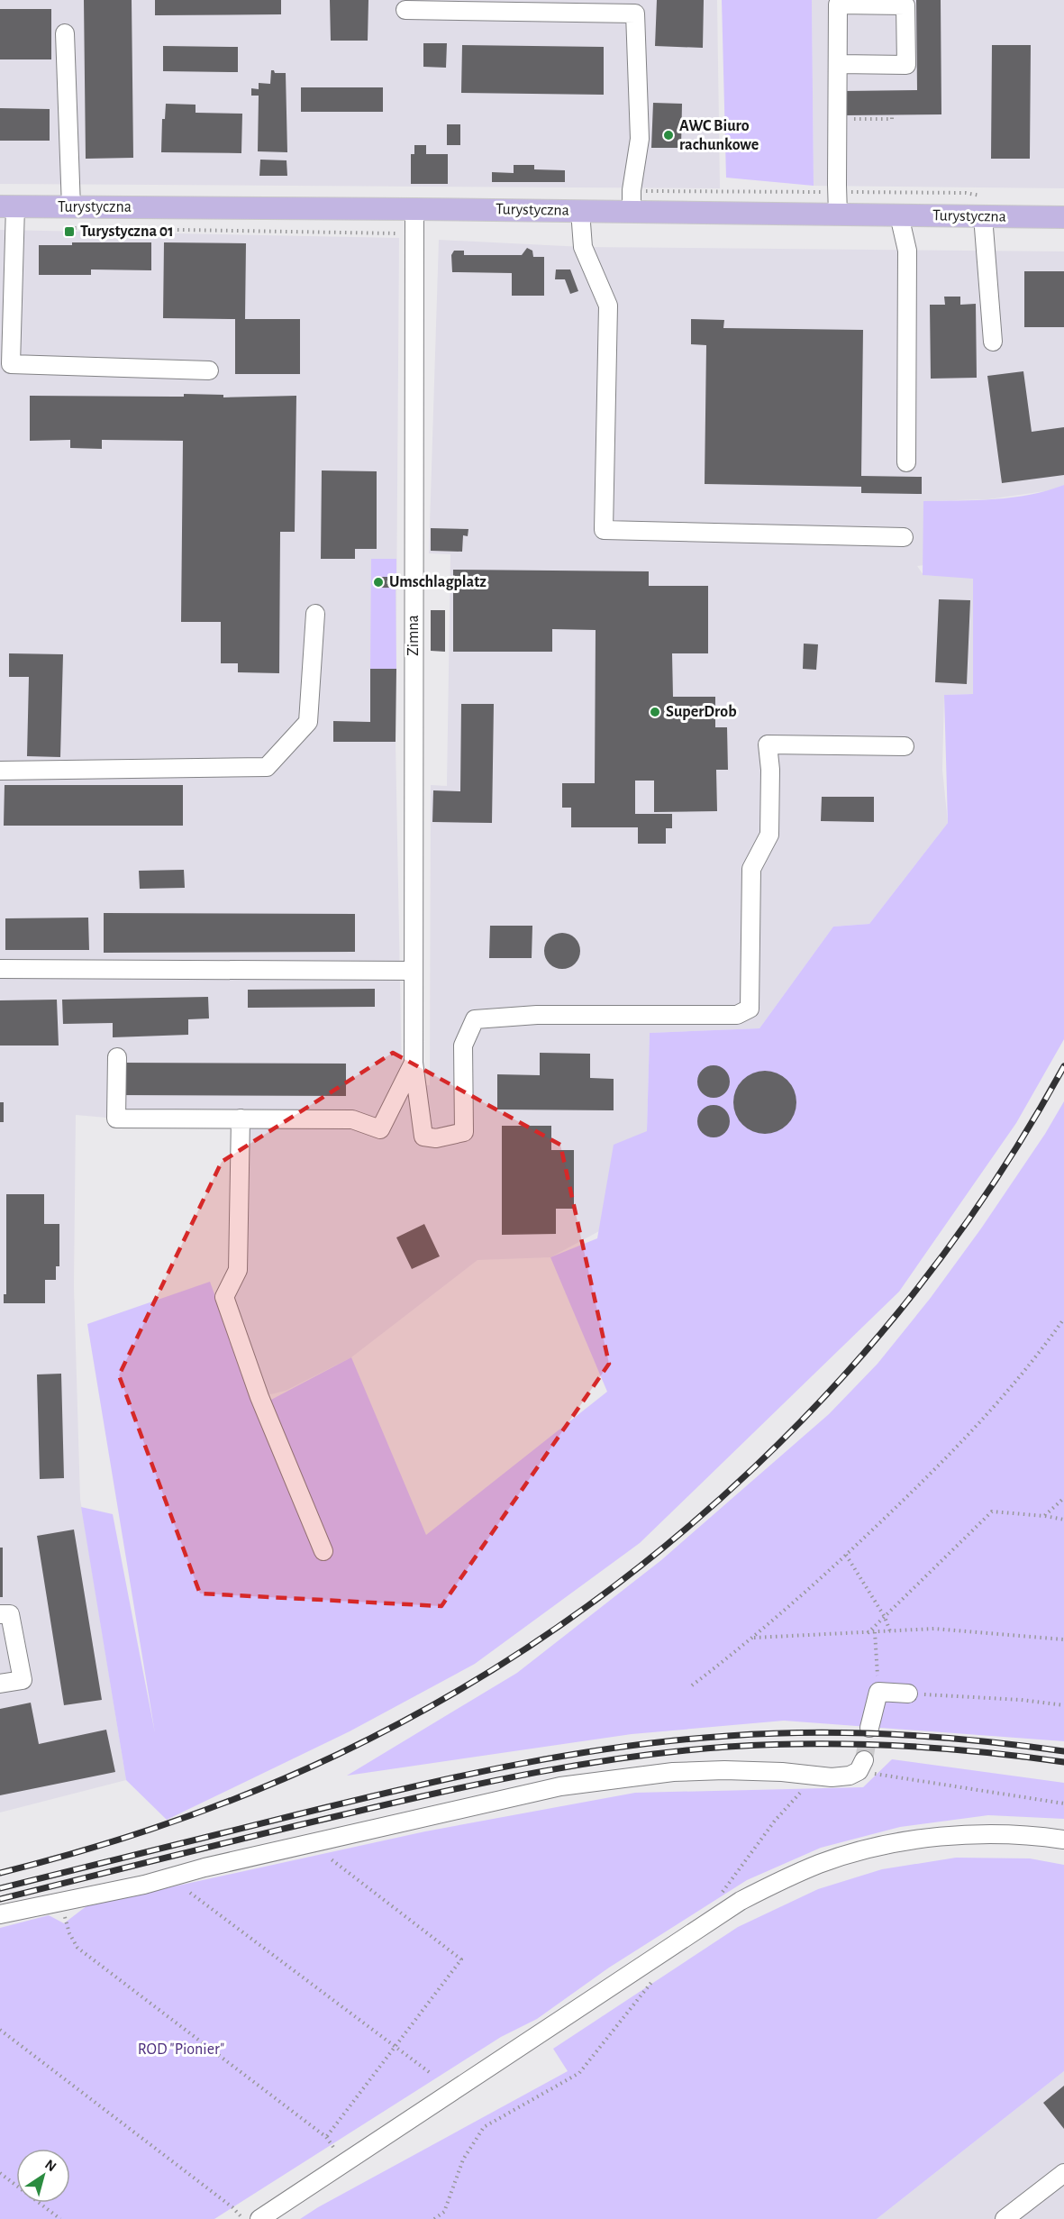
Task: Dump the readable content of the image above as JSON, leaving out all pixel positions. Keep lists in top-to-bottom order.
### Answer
{
  "streets": {
    "main road": ["Turystyczna"],
    "street": ["Zimna"]
  },
  "crossings": [
    ["Turystyczna", "Zimna"]
  ],
  "parks": ["ROD \"Pionier\""],
  "places": {
    "other": ["AWC Biuro rachunkowe", "Umschlagplatz", "SuperDrob"],
    "transit": ["Turystyczna 01"]
  },
  "north": "top right"
}
